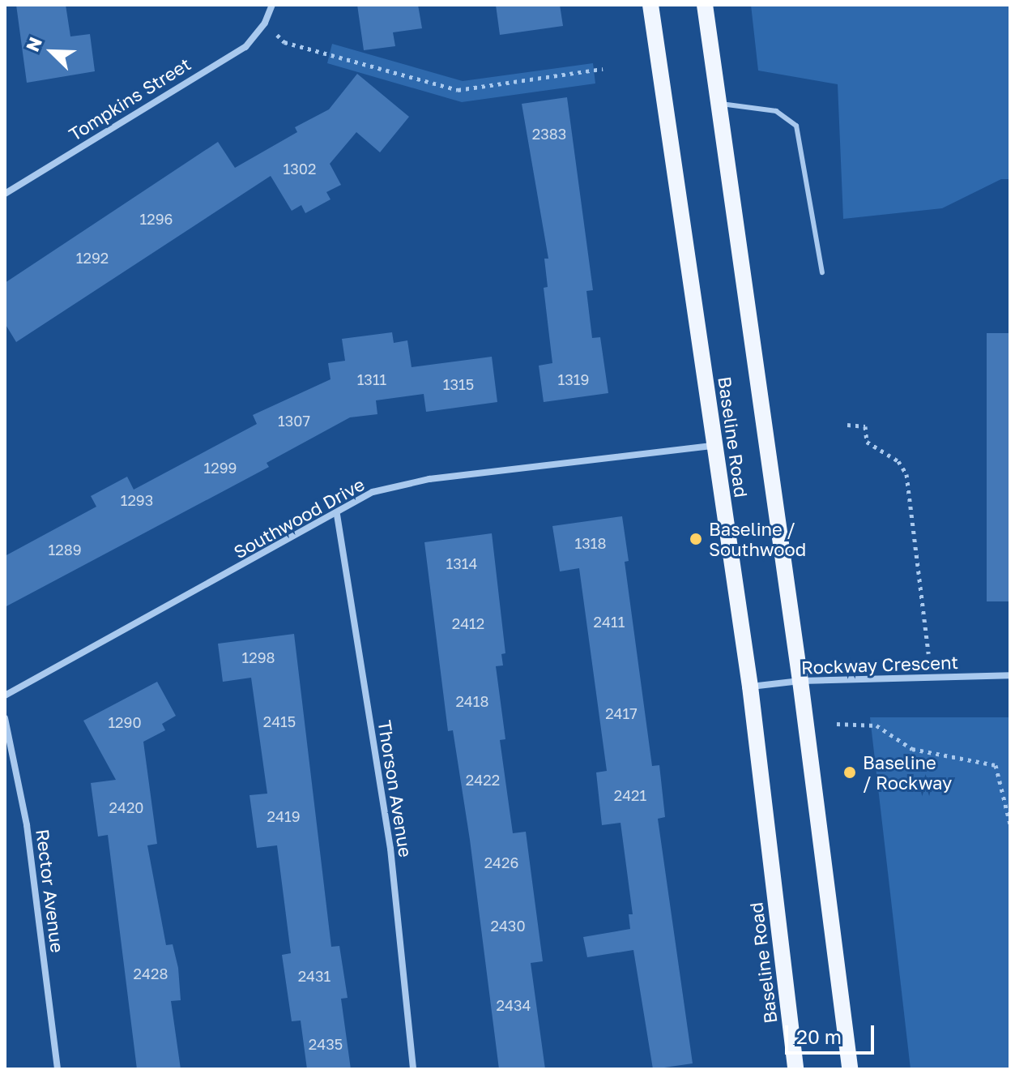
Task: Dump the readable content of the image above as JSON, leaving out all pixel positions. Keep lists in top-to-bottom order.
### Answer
{
  "streets": {
    "main road": ["Baseline Road"],
    "street": [
      "Tompkins Street",
      "Southwood Drive",
      "Rockway Crescent",
      "Thorson Avenue",
      "Rector Avenue"
    ]
  },
  "crossings": [
    ["Baseline Road", "Southwood Drive"],
    ["Baseline Road", "Rockway Crescent"],
    ["Southwood Drive", "Thorson Avenue"]
  ],
  "places": ["Baseline / Southwood", "Baseline / Rockway"],
  "house_numbers": [
    "2383",
    "1302",
    "1296",
    "1292",
    "1311",
    "1319",
    "1315",
    "1307",
    "1299",
    "1293",
    "1318",
    "1289",
    "1314",
    "2411",
    "2412",
    "1298",
    "2418",
    "2417",
    "2415",
    "1290",
    "2422",
    "2421",
    "2420",
    "2419",
    "2426",
    "2430",
    "2428",
    "2431",
    "2434",
    "2435"
  ],
  "scale_bar": "20 m",
  "north": "top left"
}
